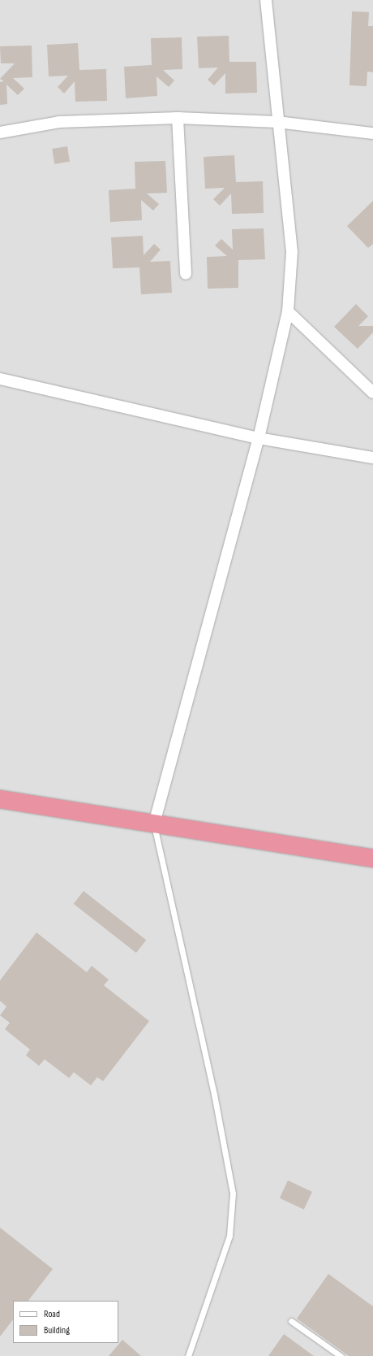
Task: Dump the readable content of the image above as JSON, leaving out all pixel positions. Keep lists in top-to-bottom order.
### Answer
{
  "legend": ["Road", "Building"]
}
